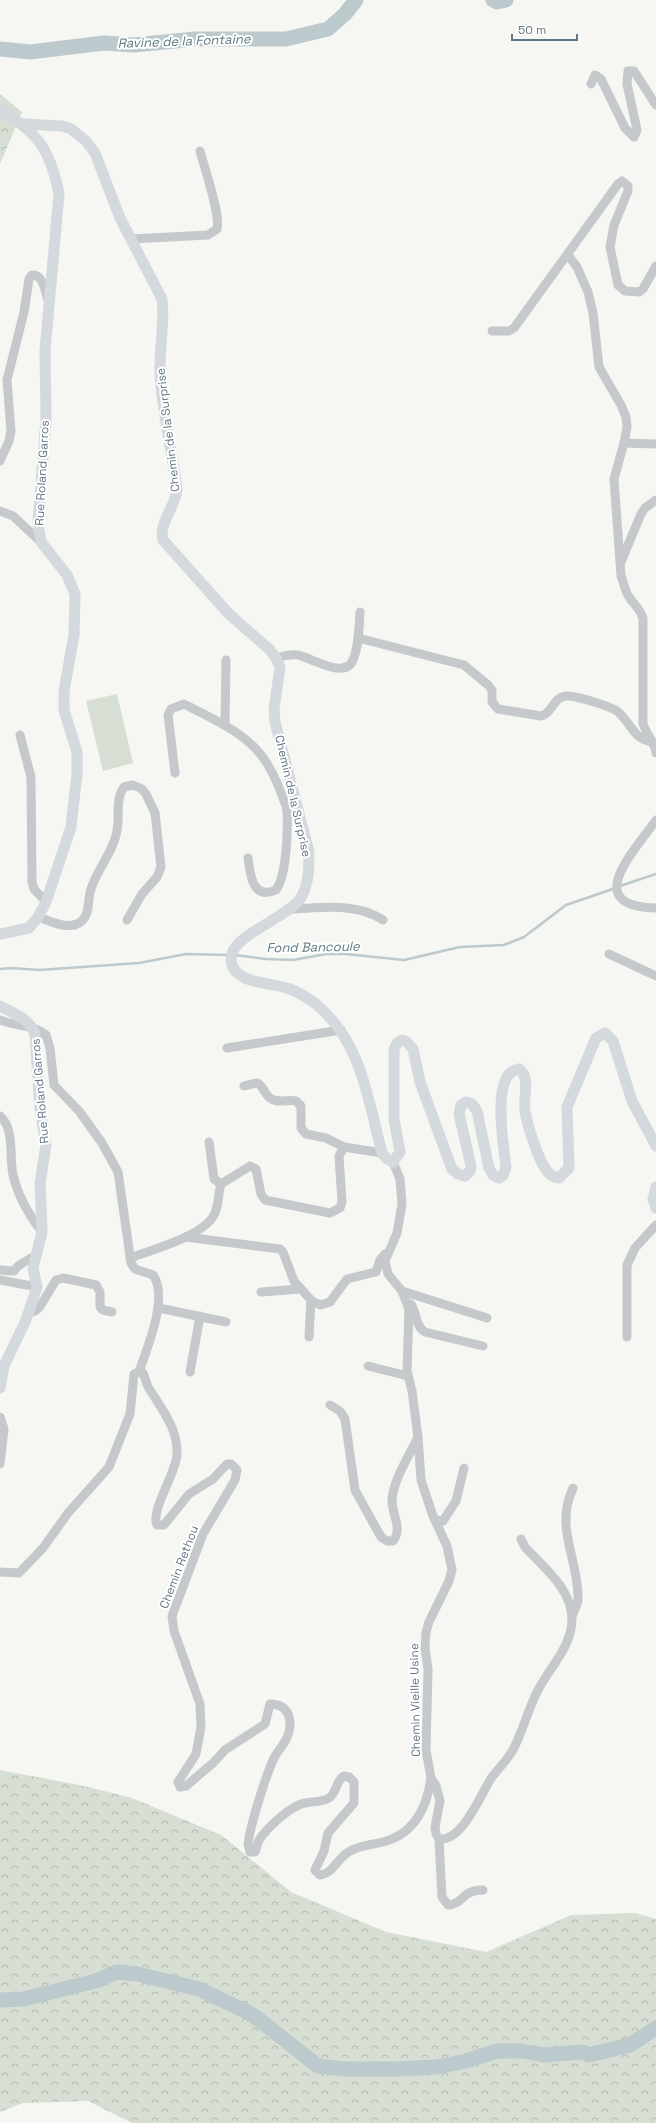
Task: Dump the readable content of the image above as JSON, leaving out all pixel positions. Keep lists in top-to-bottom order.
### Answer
{
  "streets": {
    "main road": ["Chemin de la Surprise", "Rue Roland Garros"],
    "street": ["Chemin Rethou", "Chemin Vieille Usine"]
  },
  "crossings": [
    ["Chemin de la Surprise", "Rue Roland Garros"],
    ["Chemin Rethou", "Chemin Vieille Usine"]
  ],
  "water": ["Ravine de la Fontaine", "Fond Bancoule"],
  "scale_bar": "50 m"
}
